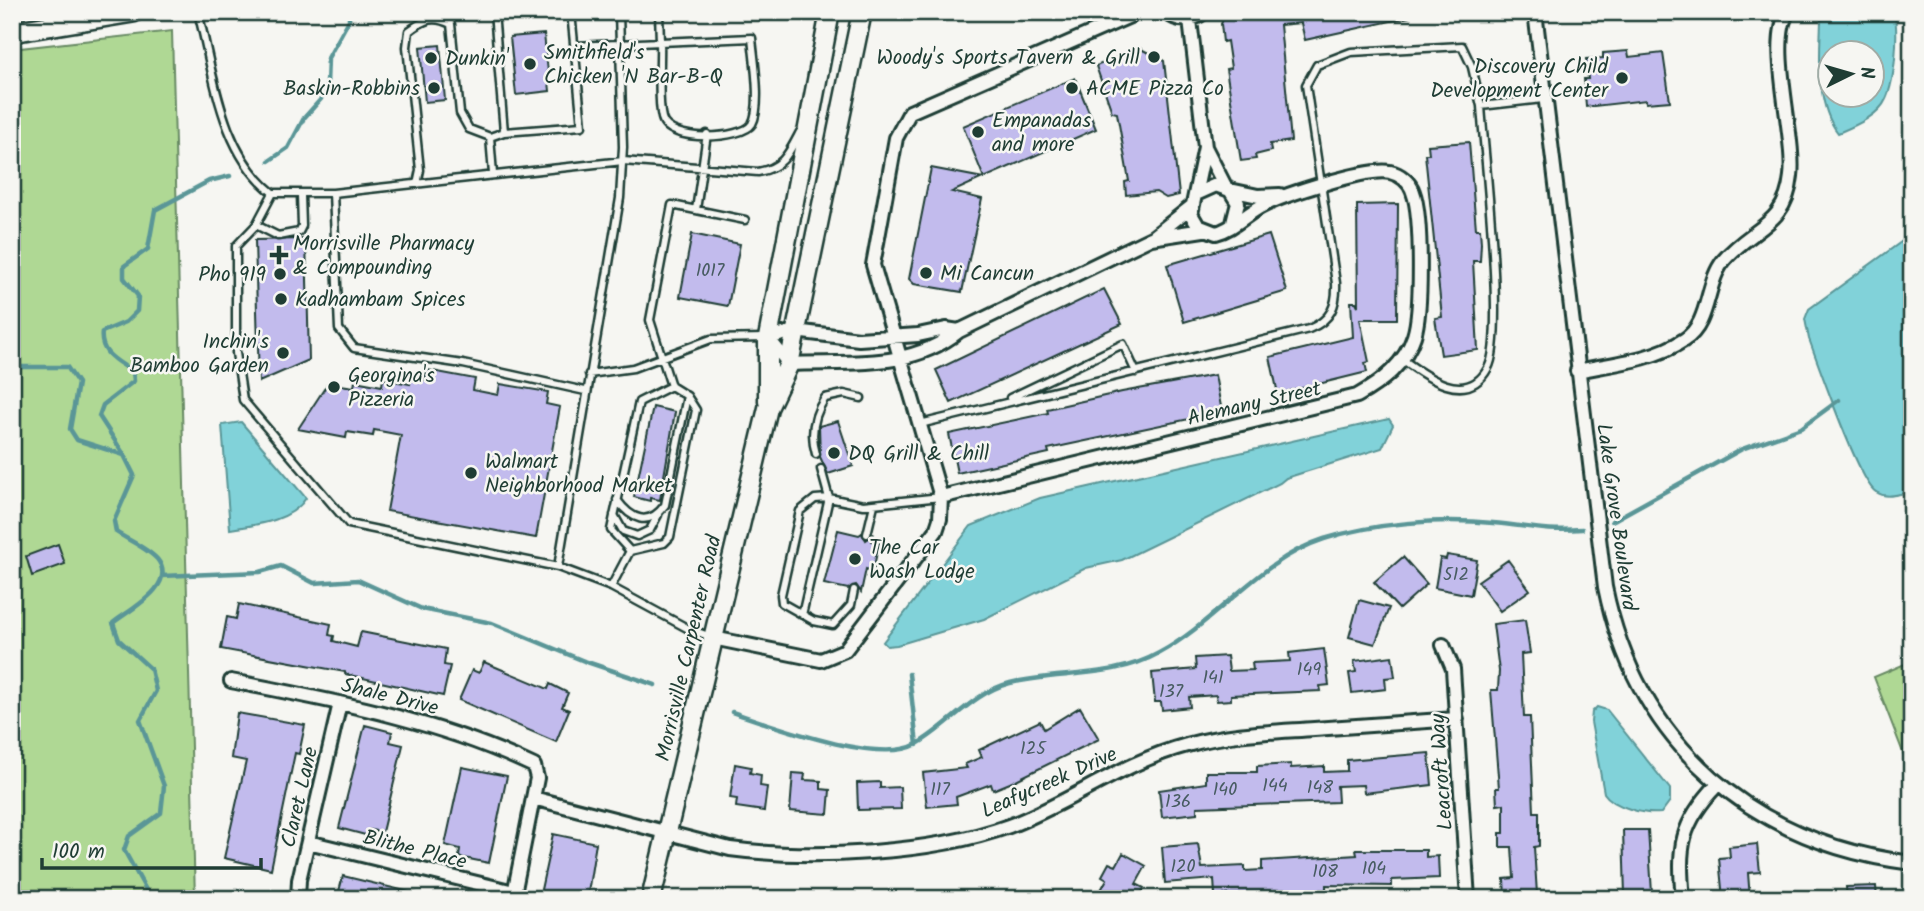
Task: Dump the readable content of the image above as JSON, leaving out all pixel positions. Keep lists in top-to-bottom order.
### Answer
{
  "streets": {
    "main road": ["Morrisville Carpenter Road"],
    "street": [
      "Alemany Street",
      "Lake Grove Boulevard",
      "Shale Drive",
      "Leacroft Way",
      "Leafycreek Drive",
      "Claret Lane",
      "Blithe Place"
    ]
  },
  "crossings": [
    ["Morrisville Carpenter Road", "Leafycreek Drive"],
    ["Shale Drive", "Leafycreek Drive"],
    ["Shale Drive", "Claret Lane"],
    ["Leacroft Way", "Leafycreek Drive"],
    ["Claret Lane", "Blithe Place"]
  ],
  "places": {
    "other": [
      "Woody's Sports Tavern & Grill",
      "Dunkin'",
      "Smithfield's Chicken 'N Bar-B-Q",
      "Discovery Child Development Center",
      "Baskin-Robbins",
      "ACME Pizza Co",
      "Empanadas and more",
      "Mi Cancun",
      "Pho 919",
      "Kadhambam Spices",
      "Inchin's Bamboo Garden",
      "Georgina's Pizzeria",
      "DQ Grill & Chill",
      "Walmart Neighborhood Market",
      "The Car Wash Lodge"
    ],
    "health": ["Morrisville Pharmacy & Compounding"]
  },
  "house_numbers": [
    "1017",
    "512",
    "149",
    "141",
    "137",
    "125",
    "144",
    "148",
    "117",
    "140",
    "136",
    "120",
    "104",
    "108"
  ],
  "scale_bar": "100 m",
  "north": "right"
}
